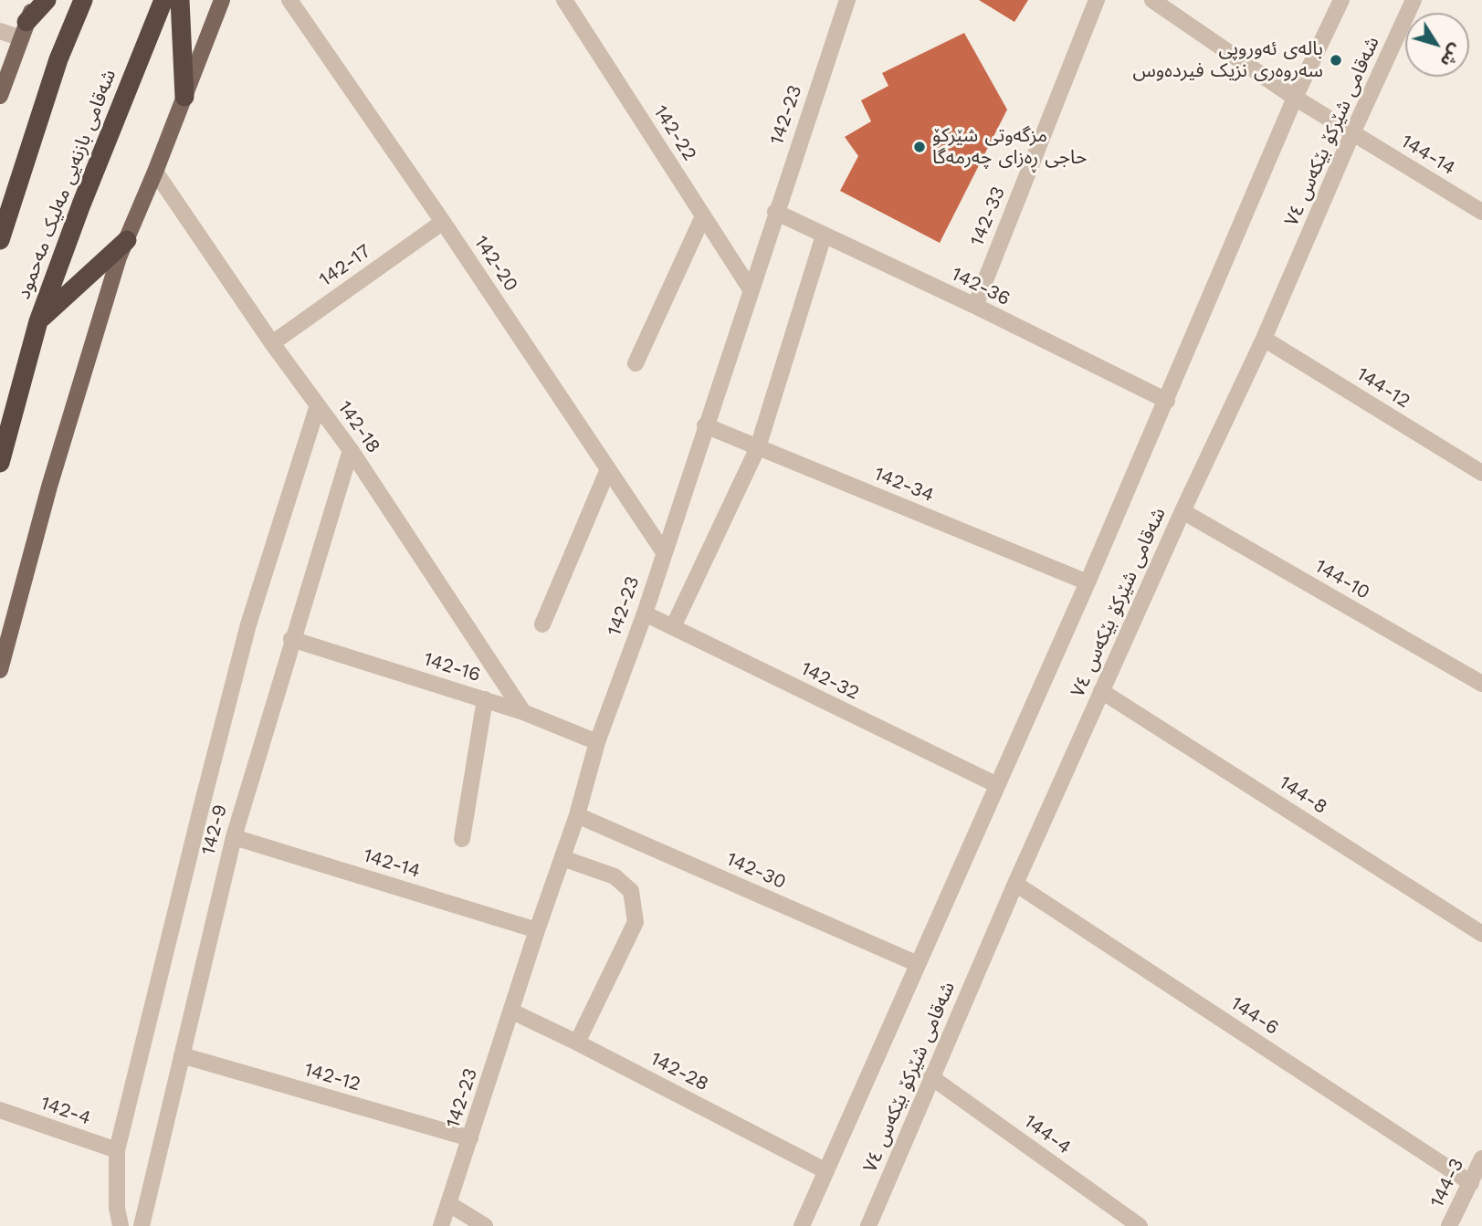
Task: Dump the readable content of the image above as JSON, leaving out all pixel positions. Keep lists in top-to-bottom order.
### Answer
{
  "streets": {
    "highway": ["شەقامی بازنەیی مەلیک مەحمود"],
    "street": [
      "142-23",
      "شەقامی شێرکۆ بێکەس ٧٤",
      "142-22",
      "144-14",
      "142-33",
      "142-20",
      "142-17",
      "142-36",
      "144-12",
      "142-18",
      "142-34",
      "144-10",
      "142-16",
      "142-32",
      "144-8",
      "142-9",
      "142-14",
      "142-30",
      "144-6",
      "142-28",
      "142-12",
      "142-4",
      "144-4",
      "144-3"
    ]
  },
  "crossings": [
    ["142-23", "142-22"],
    ["142-23", "142-20"],
    ["142-23", "142-36"],
    ["142-23", "142-34"],
    ["142-23", "142-16"],
    ["142-23", "142-32"],
    ["142-23", "142-14"],
    ["142-23", "142-30"],
    ["142-23", "142-28"],
    ["142-23", "142-12"],
    ["شەقامی شێرکۆ بێکەس ٧٤", "144-14"],
    ["شەقامی شێرکۆ بێکەس ٧٤", "142-36"],
    ["شەقامی شێرکۆ بێکەس ٧٤", "144-12"],
    ["شەقامی شێرکۆ بێکەس ٧٤", "142-34"],
    ["شەقامی شێرکۆ بێکەس ٧٤", "144-10"],
    ["شەقامی شێرکۆ بێکەس ٧٤", "142-32"],
    ["شەقامی شێرکۆ بێکەس ٧٤", "144-8"],
    ["شەقامی شێرکۆ بێکەس ٧٤", "142-30"],
    ["شەقامی شێرکۆ بێکەس ٧٤", "144-6"],
    ["شەقامی شێرکۆ بێکەس ٧٤", "142-28"],
    ["شەقامی شێرکۆ بێکەس ٧٤", "144-4"],
    ["142-33", "142-36"],
    ["142-20", "142-17"],
    ["142-17", "142-18"],
    ["142-18", "142-16"],
    ["142-18", "142-9"],
    ["142-16", "142-9"],
    ["142-9", "142-14"],
    ["142-9", "142-12"],
    ["144-6", "144-3"]
  ],
  "places": ["بالەی ئەوروپی سەروەری نزیک فیردەوس", "مزگەوتی شێرکۆ حاجی ڕەزای چەرمەگا"],
  "north": "bottom right"
}
